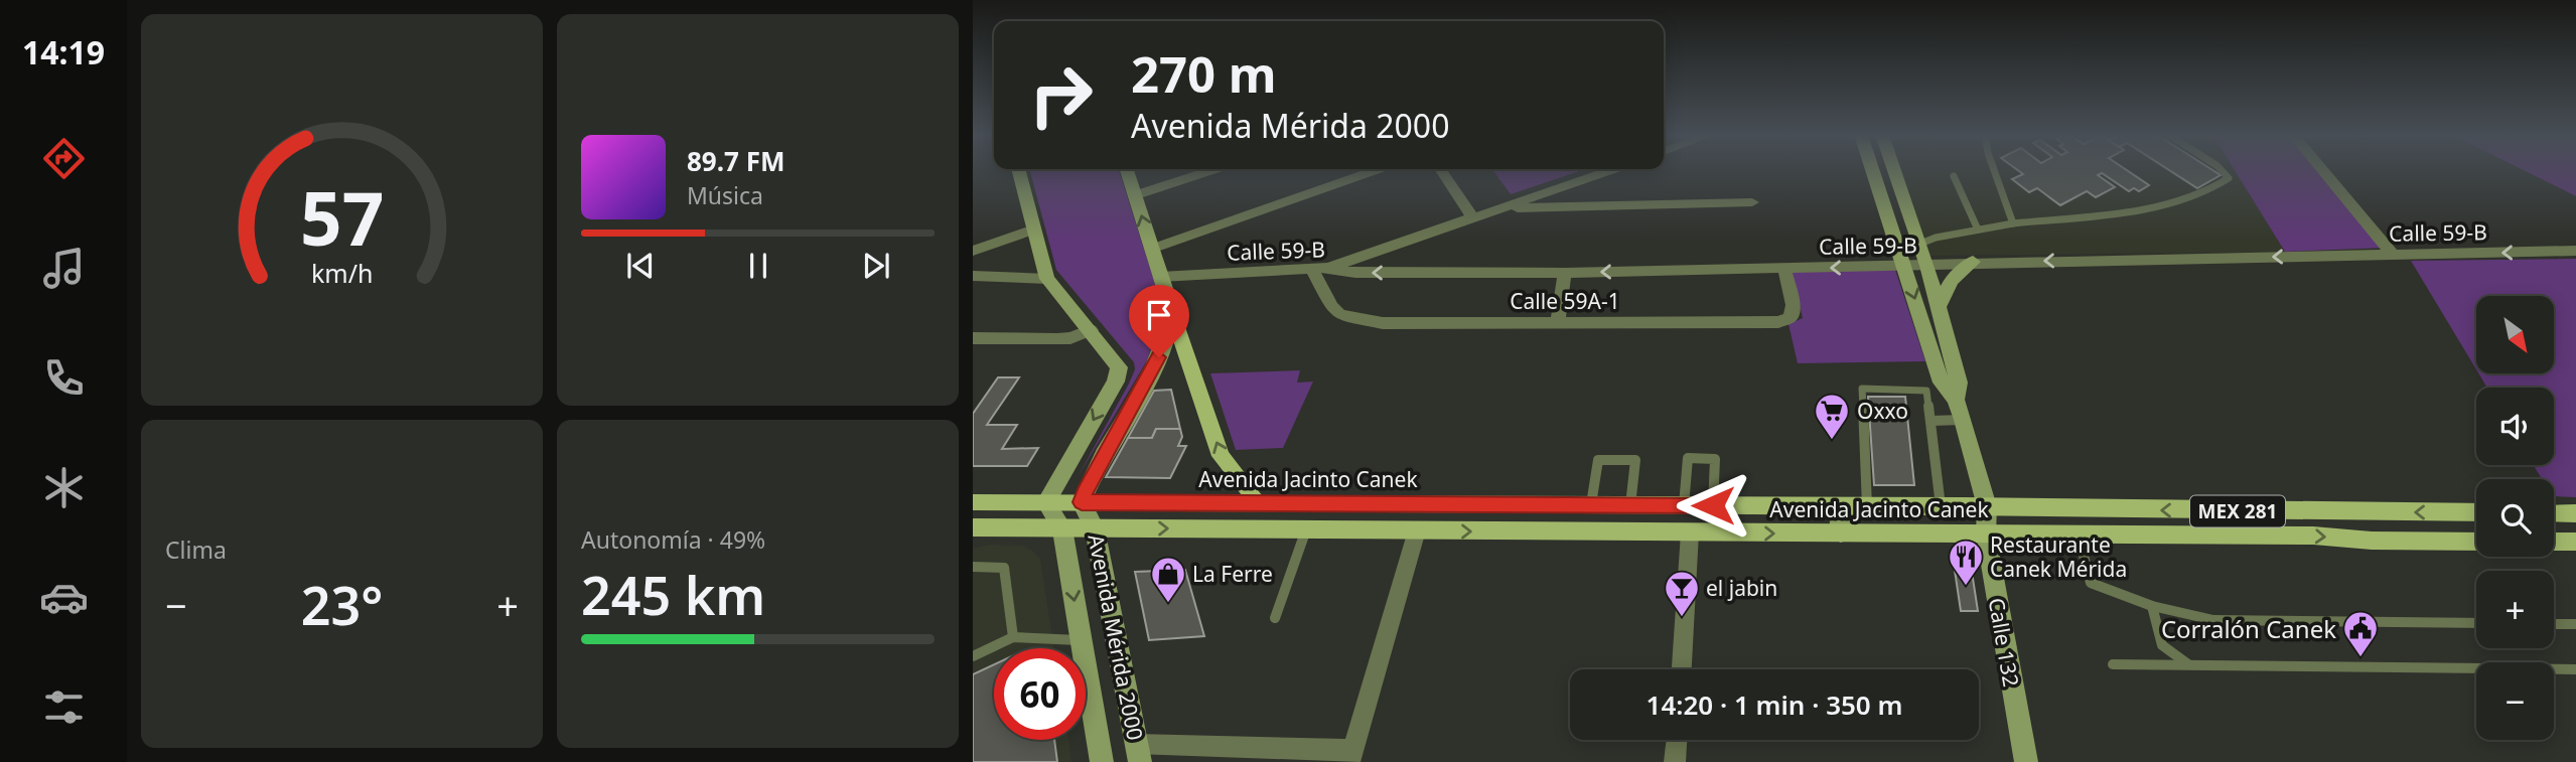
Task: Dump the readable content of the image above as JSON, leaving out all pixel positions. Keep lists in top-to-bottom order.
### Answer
{
  "streets": {
    "main road": [
      "Avenida Jacinto Canek",
      "MEX 281",
      "Avenida Mérida 2000",
      "Calle 132"
    ],
    "street": ["Calle 59-B", "Calle 59A-1"]
  },
  "crossings": [
    ["Calle 59-B", "Calle 59A-1"],
    ["Calle 59-B", "Calle 132"],
    ["Avenida Jacinto Canek", "Avenida Mérida 2000"],
    ["Avenida Jacinto Canek", "Calle 132"]
  ],
  "places": {
    "supermarket": ["Oxxo"],
    "restaurant": ["Restaurante Canek Mérida"],
    "shop": ["La Ferre"],
    "bar": ["el jabin"],
    "public building": ["Corralón Canek"]
  },
  "north": "bottom right",
  "page": {
    "tabs": "14:19",
    "turn": ["270 m", "Avenida Mérida 2000"],
    "song": ["89.7 FM", "Música"],
    "map_buttons": ["+", "−"],
    "tile": [
      "Clima",
      ["Autonomía · 49%", "245 km"]
    ],
    "heat": ["−", "23°", "+"],
    "limit": "60",
    "trip": "14:20 · 1 min · 350 m",
    "gauge": ["57", "km/h"]
  }
}
